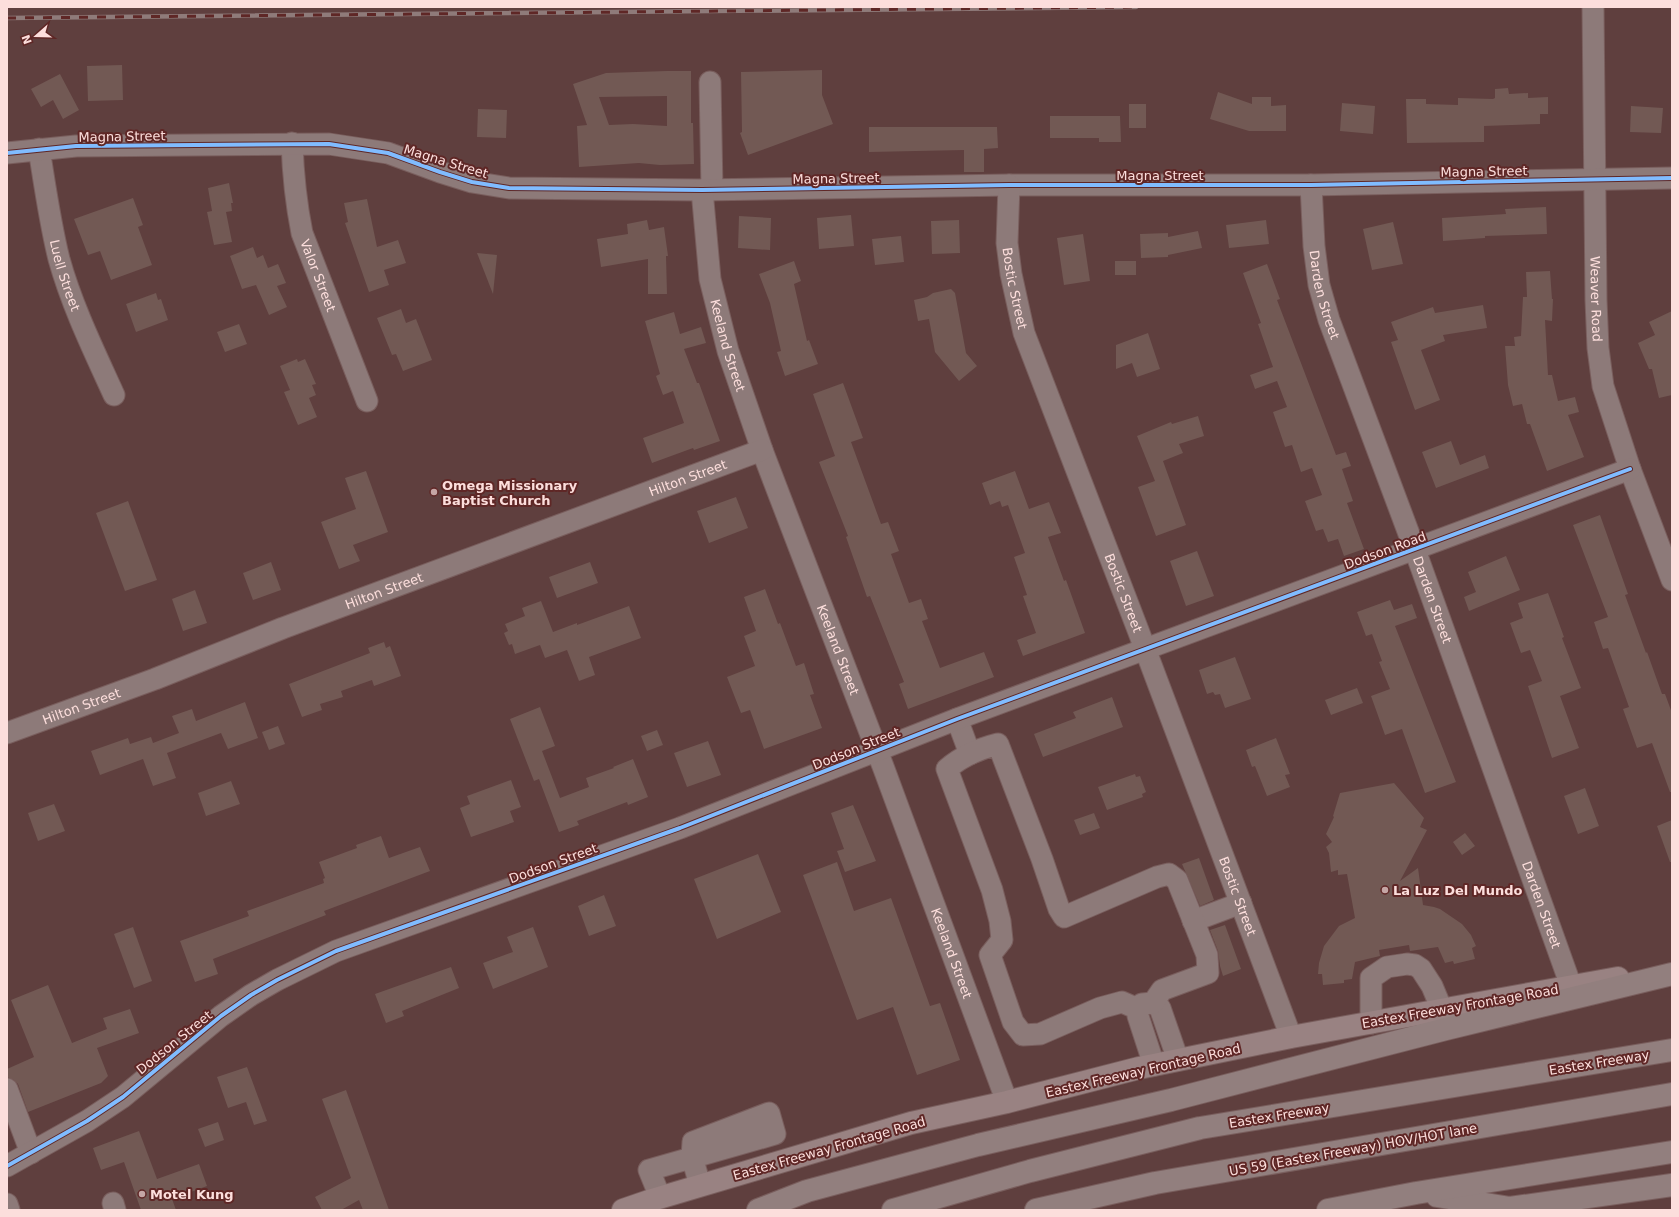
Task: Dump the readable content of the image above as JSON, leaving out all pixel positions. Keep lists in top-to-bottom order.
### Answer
{
  "streets": {
    "highway": ["Eastex Freeway", "US 59 (Eastex Freeway) HOV/HOT lane"],
    "main road": ["Eastex Freeway Frontage Road"],
    "street": [
      "Magna Street",
      "Luell Street",
      "Valor Street",
      "Bostic Street",
      "Darden Street",
      "Weaver Road",
      "Keeland Street",
      "Hilton Street",
      "Dodson Road",
      "Dodson Street"
    ]
  },
  "crossings": [
    ["Magna Street", "Luell Street"],
    ["Magna Street", "Valor Street"],
    ["Magna Street", "Bostic Street"],
    ["Magna Street", "Darden Street"],
    ["Magna Street", "Weaver Road"],
    ["Magna Street", "Keeland Street"],
    ["Bostic Street", "Dodson Road"],
    ["Bostic Street", "Dodson Street"],
    ["Bostic Street", "Eastex Freeway Frontage Road"],
    ["Darden Street", "Dodson Road"],
    ["Darden Street", "Eastex Freeway Frontage Road"],
    ["Weaver Road", "Dodson Road"],
    ["Keeland Street", "Hilton Street"],
    ["Keeland Street", "Dodson Street"],
    ["Keeland Street", "Eastex Freeway Frontage Road"],
    ["Dodson Road", "Dodson Street"]
  ],
  "places": ["Omega Missionary Baptist Church", "La Luz Del Mundo", "Motel Kung"],
  "north": "left"
}
